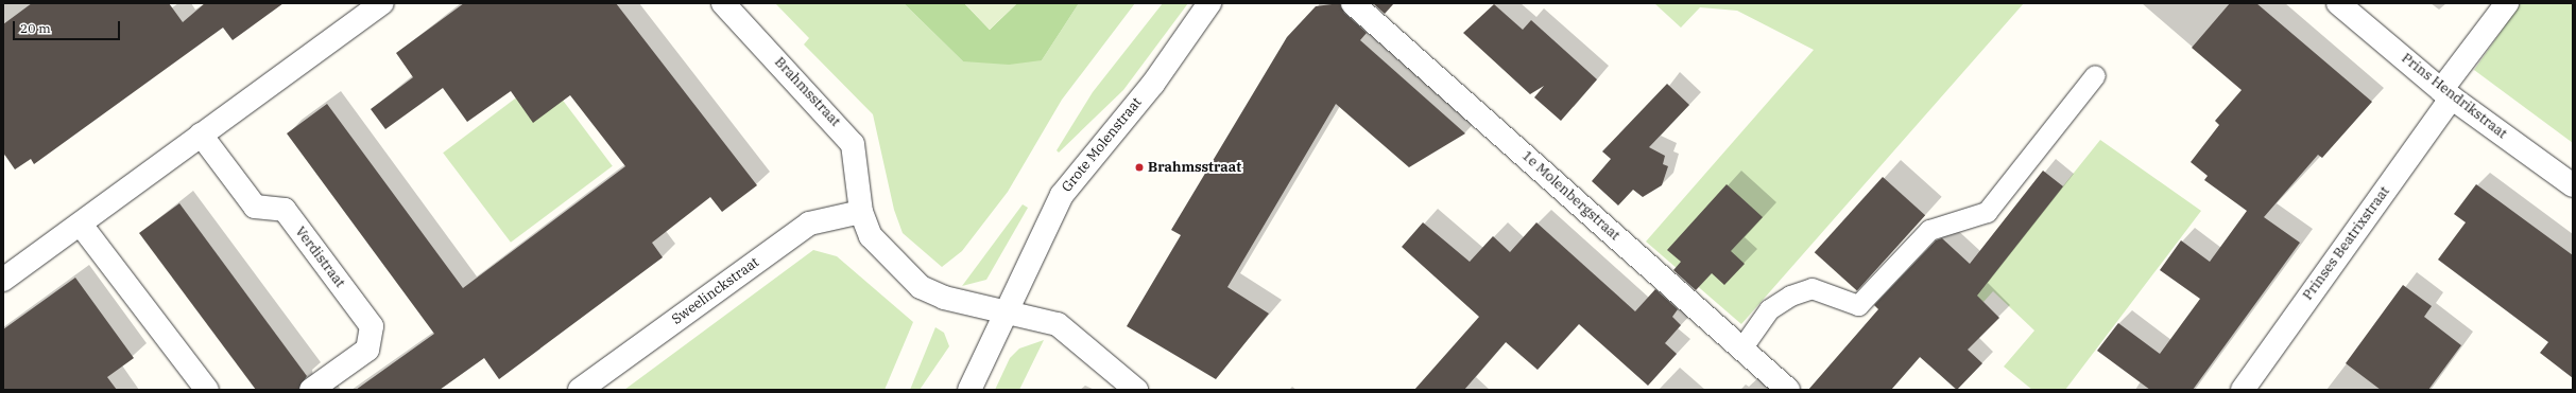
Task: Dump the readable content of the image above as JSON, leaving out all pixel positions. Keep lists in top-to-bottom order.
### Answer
{
  "streets": {
    "street": [
      "Brahmsstraat",
      "Prins Hendrikstraat",
      "Grote Molenstraat",
      "1e Molenbergstraat",
      "Prinses Beatrixstraat",
      "Verdistraat",
      "Sweelinckstraat"
    ]
  },
  "crossings": [
    ["Brahmsstraat", "Grote Molenstraat"],
    ["Brahmsstraat", "Sweelinckstraat"],
    ["Prins Hendrikstraat", "Prinses Beatrixstraat"]
  ],
  "places": ["Brahmsstraat"],
  "scale_bar": "20 m"
}
